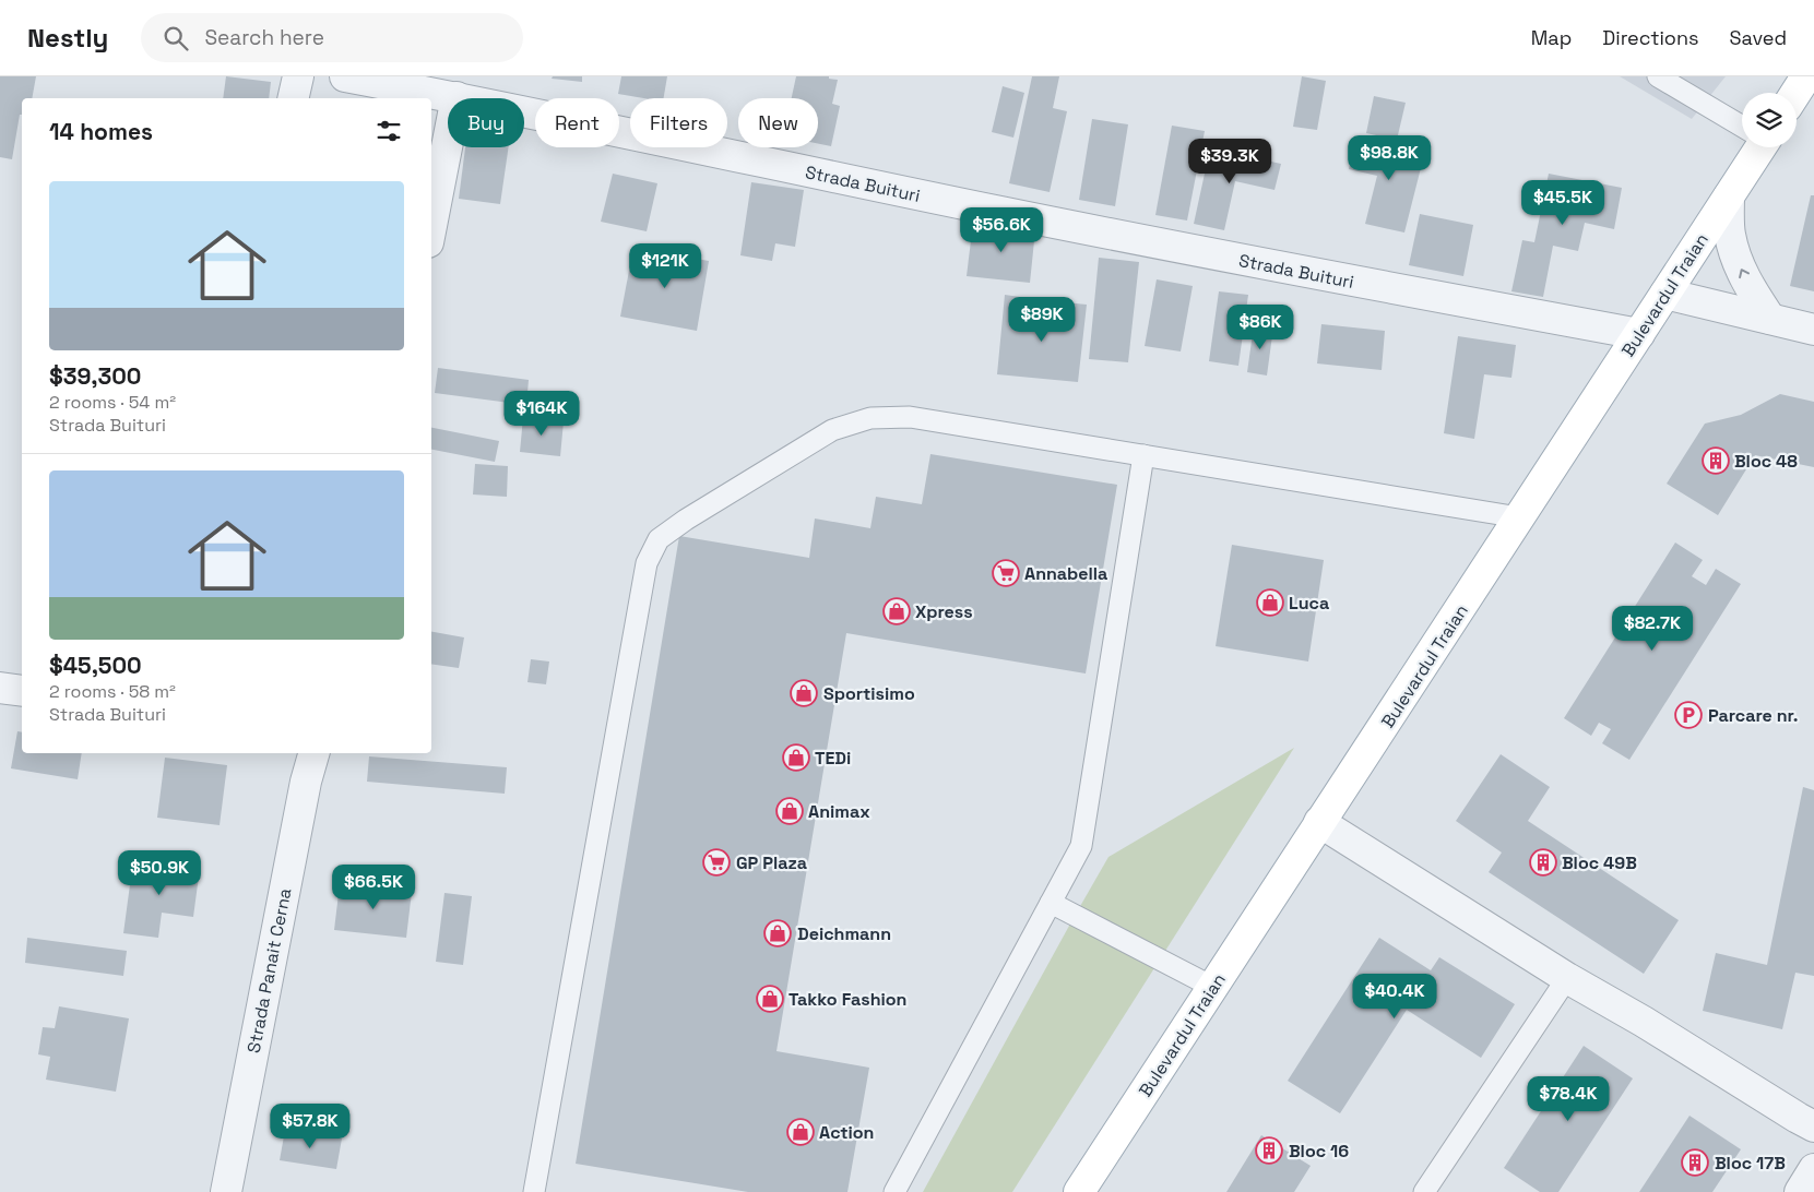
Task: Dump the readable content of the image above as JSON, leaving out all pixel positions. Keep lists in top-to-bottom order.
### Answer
{
  "streets": {
    "main road": ["Bulevardul Traian"],
    "street": ["Strada Buituri", "Strada Panait Cerna"]
  },
  "crossings": [
    ["Strada Buituri", "Bulevardul Traian"]
  ],
  "places": {
    "building": [
      "Bloc 48",
      "Bloc 49B",
      "Bloc 16",
      "Bloc 17B"
    ],
    "supermarket": ["Annabella", "GP Plaza"],
    "shop": [
      "Luca",
      "Xpress",
      "Sportisimo",
      "TEDi",
      "Animax",
      "Deichmann",
      "Takko Fashion",
      "Action"
    ],
    "parking": ["Parcare nr."]
  },
  "page": {
    "header": "Nestly",
    "search": "Search here",
    "nav": ["Map", "Directions", "Saved"],
    "chip": [
      "Buy",
      "Rent",
      "Filters",
      "New"
    ],
    "heading": "14 homes",
    "price": [
      "$98.8K",
      "$39.3K",
      "$45.5K",
      "$56.6K",
      "$121K",
      "$89K",
      "$86K",
      "$164K",
      "$82.7K",
      "$50.9K",
      "$66.5K",
      "$40.4K",
      "$78.4K",
      "$57.8K"
    ],
    "list": [
      {
        "name": "$39,300",
        "note": "2 rooms · 54 m² · Strada Buituri"
      },
      {
        "name": "$45,500",
        "note": "2 rooms · 58 m² · Strada Buituri"
      }
    ]
  }
}
